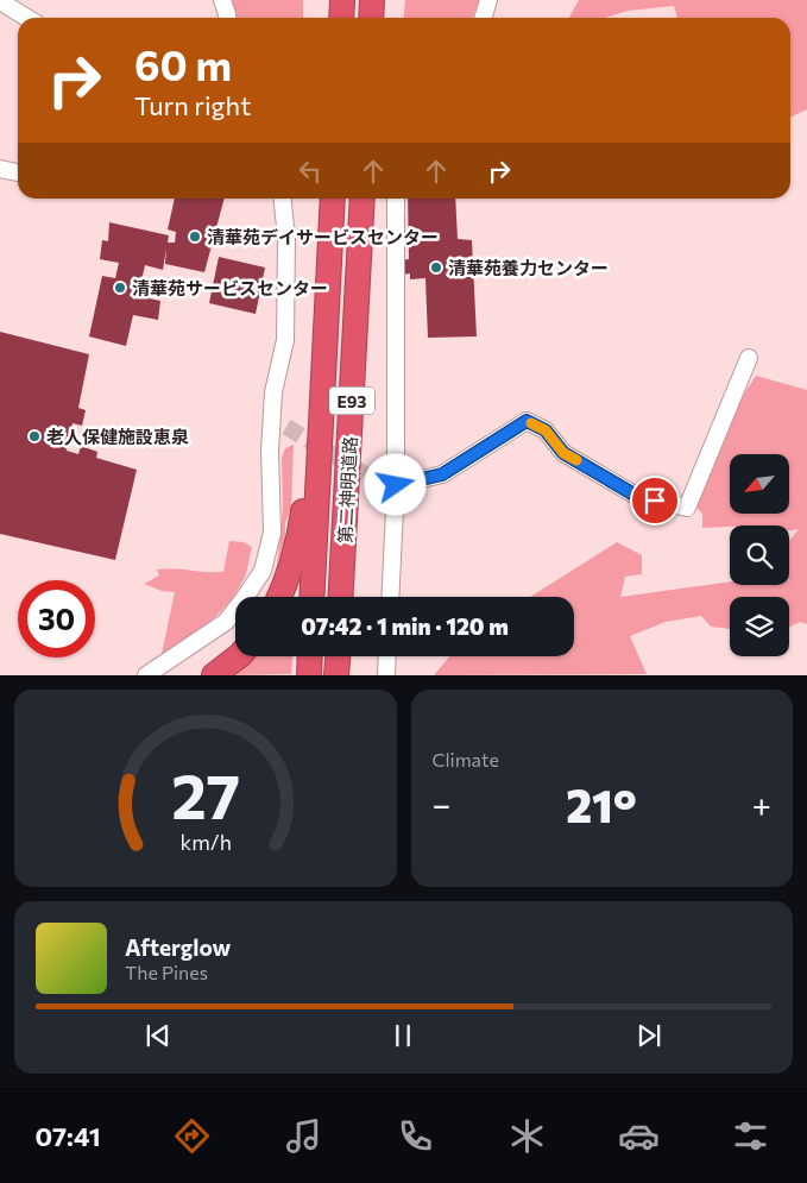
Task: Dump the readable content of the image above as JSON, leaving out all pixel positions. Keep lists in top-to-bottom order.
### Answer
{
  "streets": {
    "highway": ["E93", "第二神明道路"]
  },
  "places": [
    "清華苑デイサービスセンター",
    "清華苑養力センター",
    "清華苑サービスセンター",
    "老人保健施設恵泉"
  ],
  "north": "bottom left",
  "page": {
    "turn": ["60 m", "Turn right"],
    "limit": "30",
    "trip": "07:42 · 1 min · 120 m",
    "tile": "Climate",
    "heat": ["−", "21°", "+"],
    "song": ["Afterglow", "The Pines"],
    "tabs": "07:41",
    "gauge": ["27", "km/h"]
  }
}
